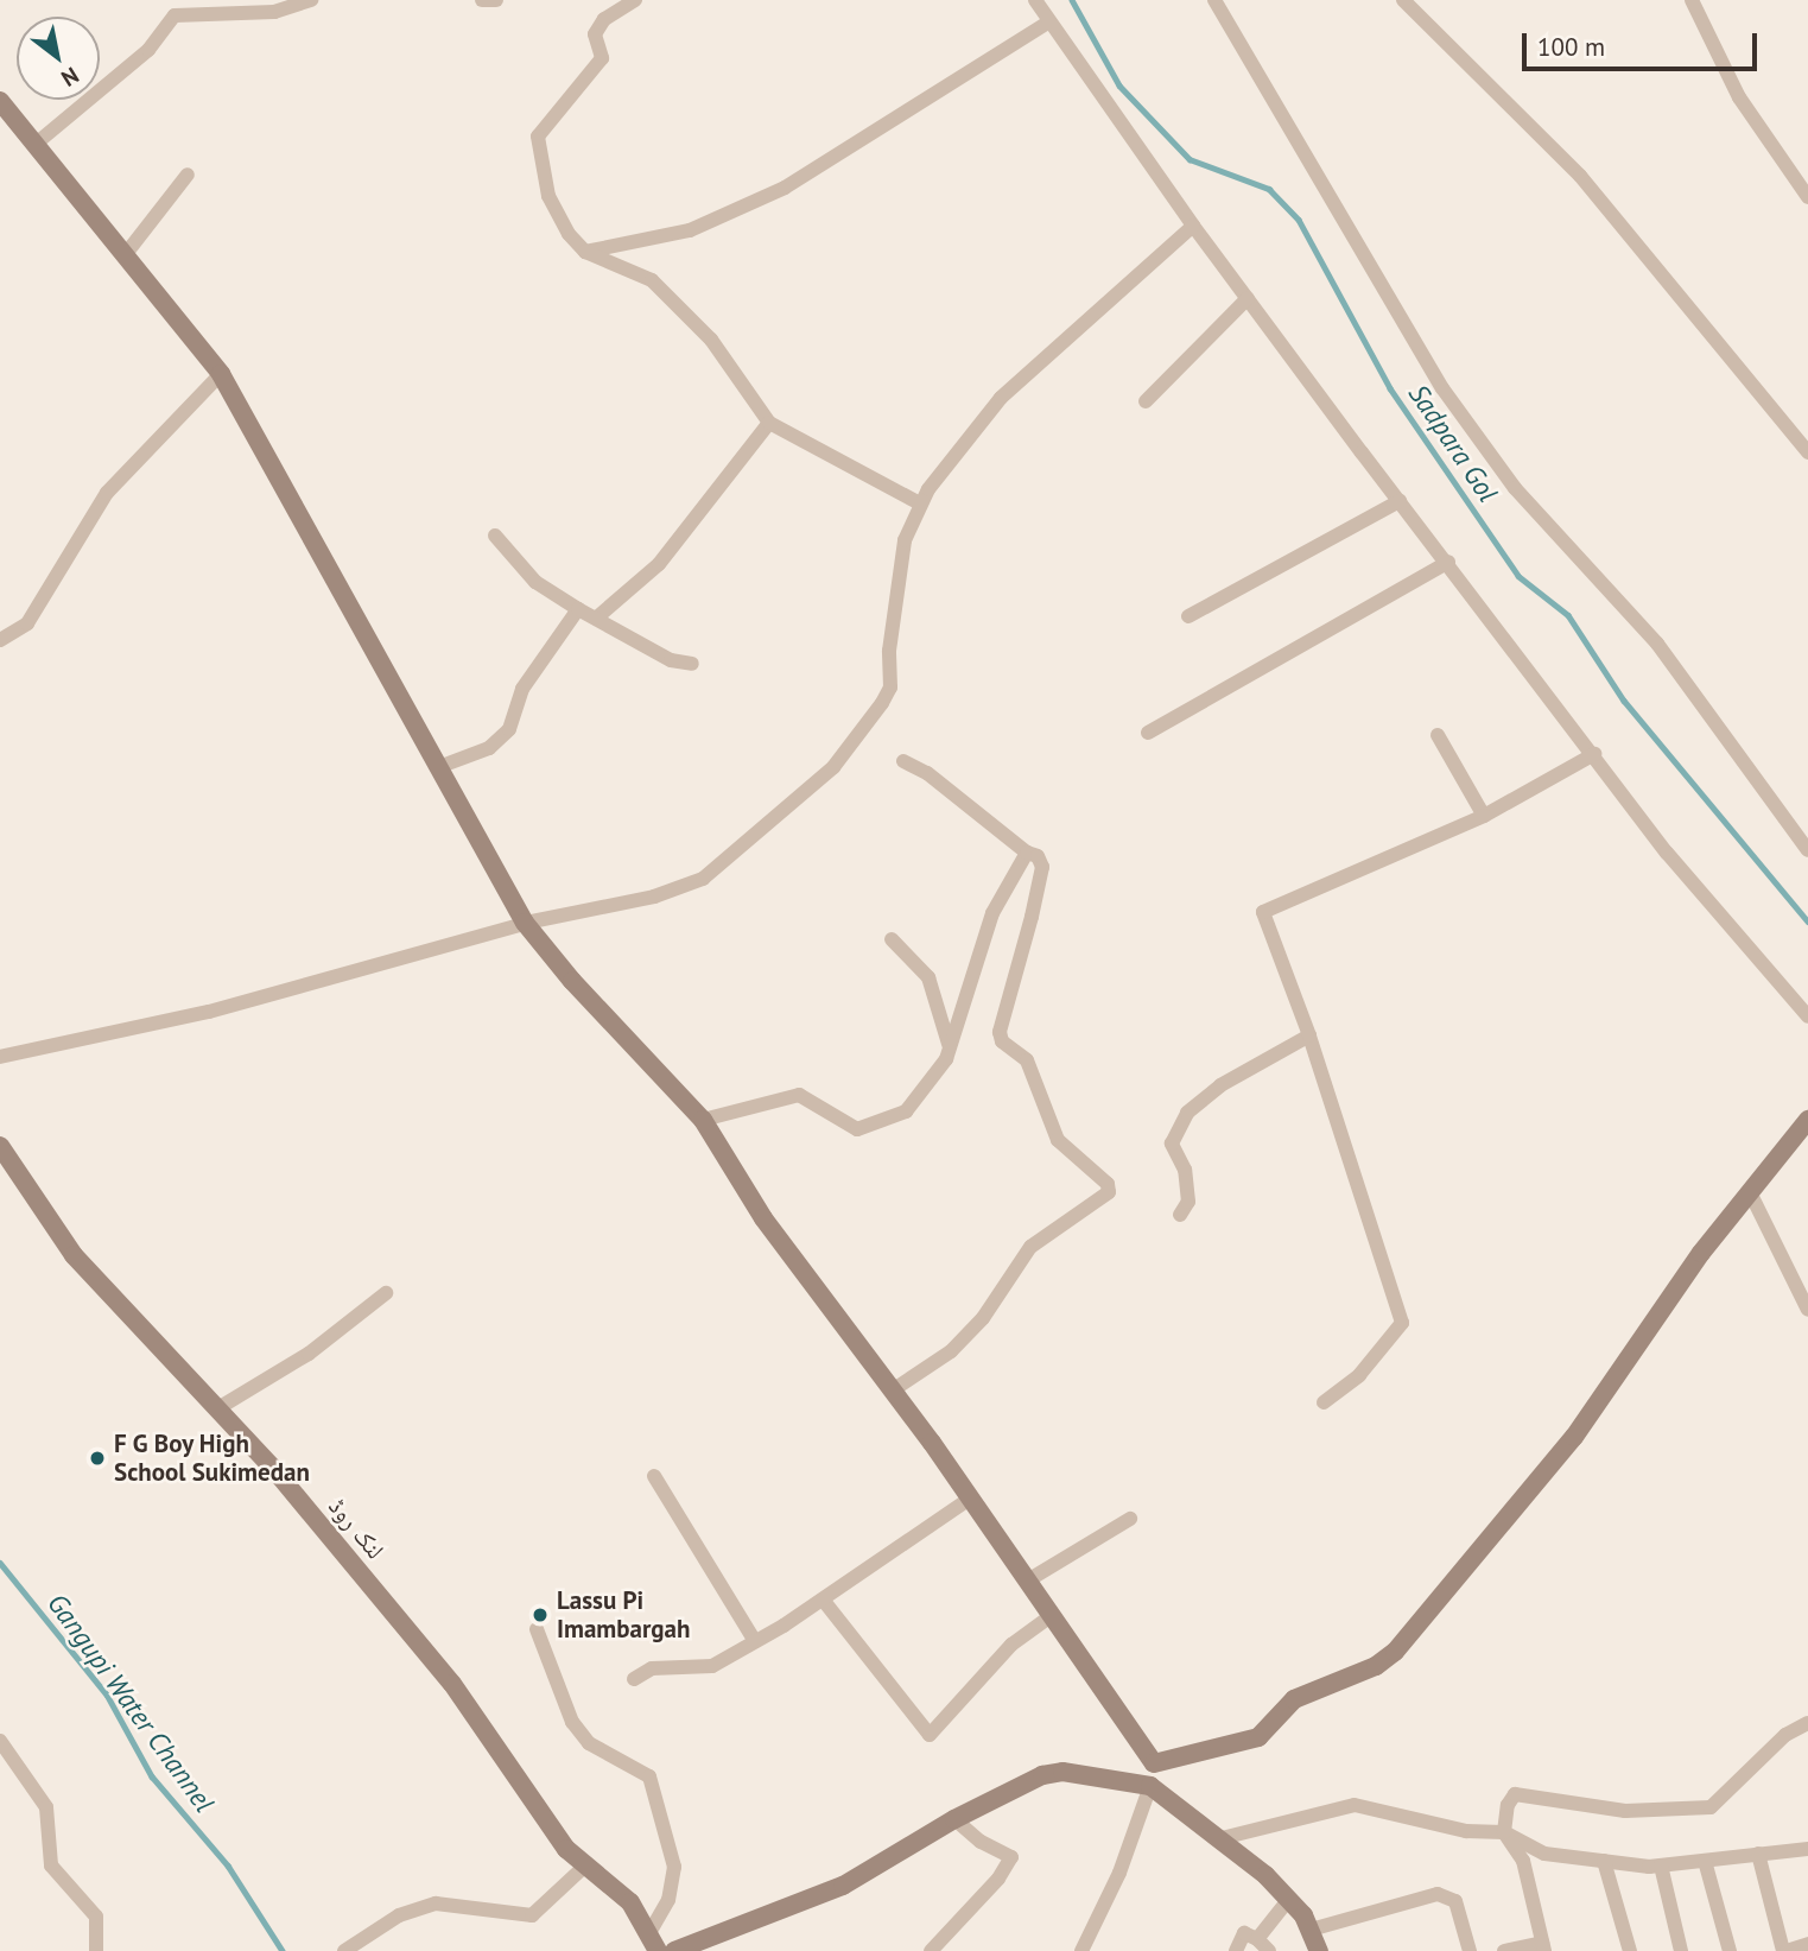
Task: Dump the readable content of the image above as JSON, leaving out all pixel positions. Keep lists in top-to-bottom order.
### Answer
{
  "streets": {
    "main road": ["لنک روڈ"]
  },
  "water": ["Sadpara Gol", "Gangupi Water Channel"],
  "places": ["F G Boy High School Sukimedan", "Lassu Pi Imambargah"],
  "scale_bar": "100 m",
  "north": "bottom right"
}
